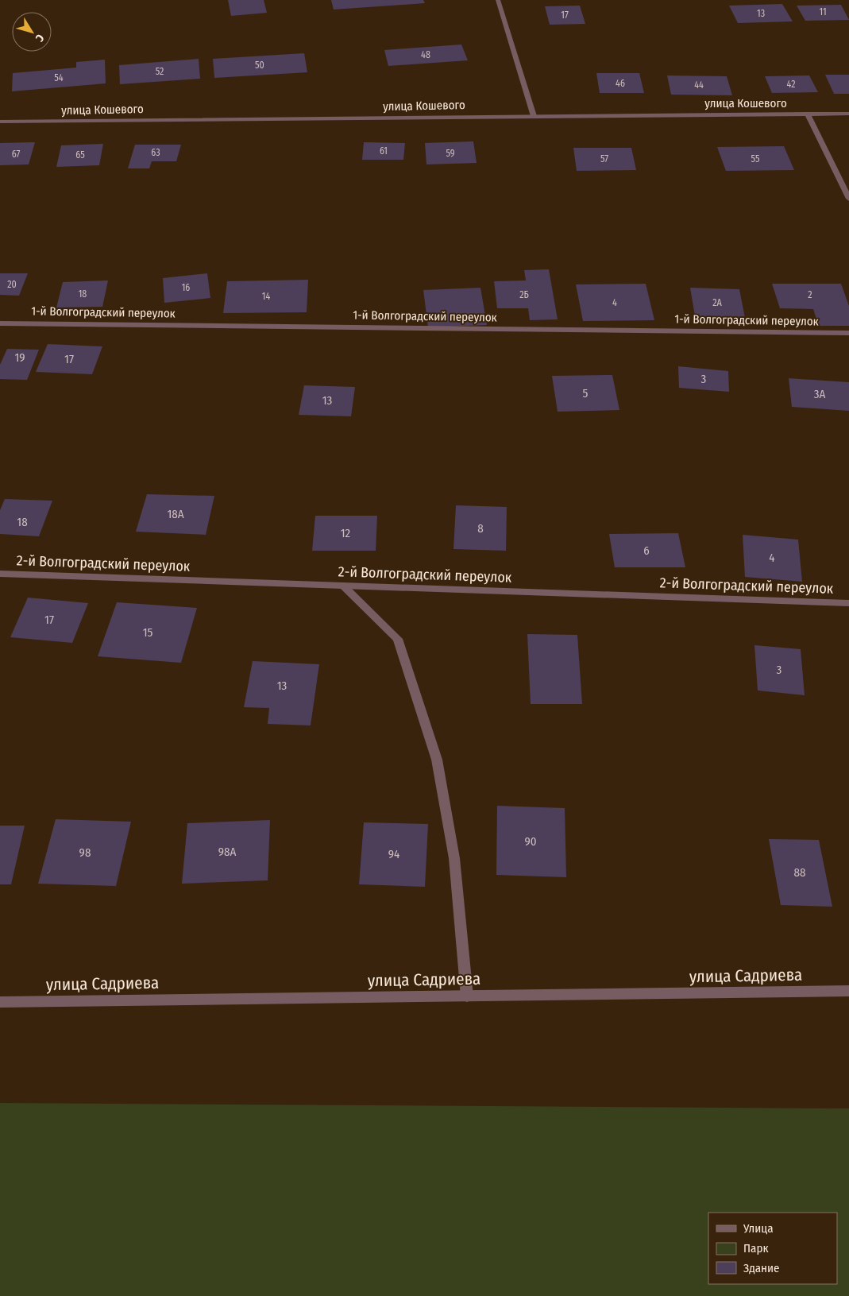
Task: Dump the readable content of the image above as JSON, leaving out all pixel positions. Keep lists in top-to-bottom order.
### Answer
{
  "streets": {
    "street": [
      "улица Кошевого",
      "1-й Волгоградский переулок",
      "2-й Волгоградский переулок",
      "улица Садриева"
    ]
  },
  "house_numbers": [
    "11",
    "13",
    "17",
    "48",
    "50",
    "52",
    "54",
    "46",
    "42",
    "44",
    "61",
    "63",
    "59",
    "67",
    "65",
    "57",
    "55",
    "20",
    "16",
    "18",
    "2Б",
    "2",
    "14",
    "4",
    "2А",
    "19",
    "17",
    "3",
    "5",
    "3А",
    "13",
    "18А",
    "18",
    "8",
    "12",
    "6",
    "4",
    "17",
    "15",
    "3",
    "13",
    "90",
    "98А",
    "98",
    "94",
    "88"
  ],
  "legend": ["Улица", "Парк", "Здание"],
  "north": "bottom right"
}
